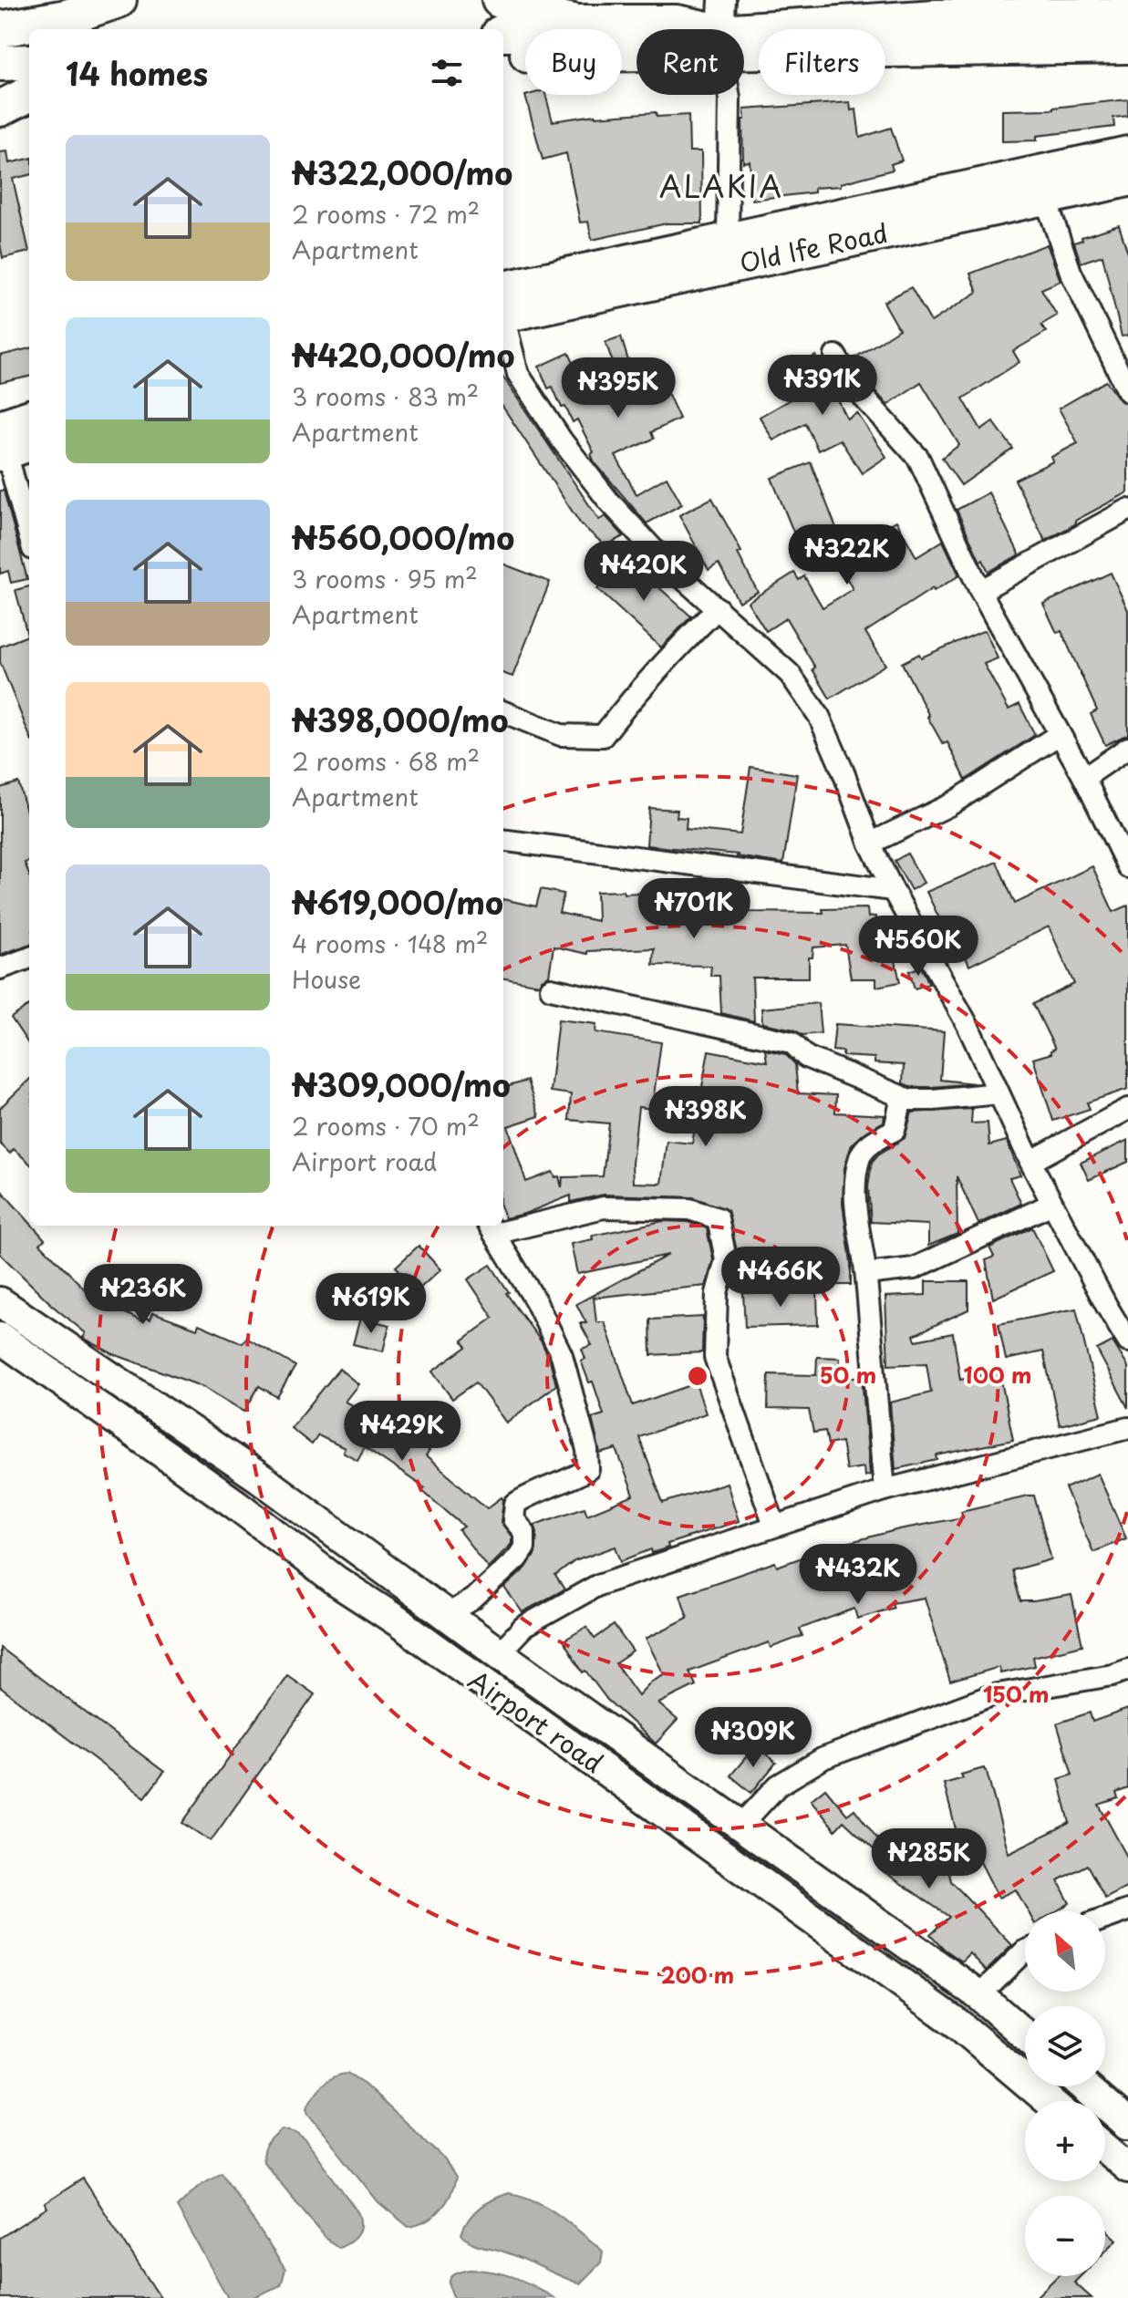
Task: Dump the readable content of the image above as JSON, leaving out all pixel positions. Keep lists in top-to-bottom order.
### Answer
{
  "streets": {
    "main road": ["Old Ife Road", "Airport road"]
  },
  "districts": ["ALAKIA"],
  "north": "top left",
  "page": {
    "chip": ["Buy", "Rent", "Filters"],
    "heading": "14 homes",
    "list": [
      {
        "name": "₦322,000/mo",
        "note": "2 rooms · 72 m² · Apartment"
      },
      {
        "name": "₦420,000/mo",
        "note": "3 rooms · 83 m² · Apartment"
      },
      {
        "name": "₦560,000/mo",
        "note": "3 rooms · 95 m² · Apartment"
      },
      {
        "name": "₦398,000/mo",
        "note": "2 rooms · 68 m² · Apartment"
      },
      {
        "name": "₦619,000/mo",
        "note": "4 rooms · 148 m² · House"
      },
      {
        "name": "₦309,000/mo",
        "note": "2 rooms · 70 m² · Airport road"
      }
    ],
    "price": [
      "₦391K",
      "₦395K",
      "₦322K",
      "₦420K",
      "₦701K",
      "₦560K",
      "₦398K",
      "₦466K",
      "₦236K",
      "₦619K",
      "₦429K",
      "₦432K",
      "₦309K",
      "₦285K"
    ],
    "map_buttons": ["+", "−"]
  },
  "rings": [
    "50 m",
    "100 m",
    "150 m",
    "200 m"
  ]
}
